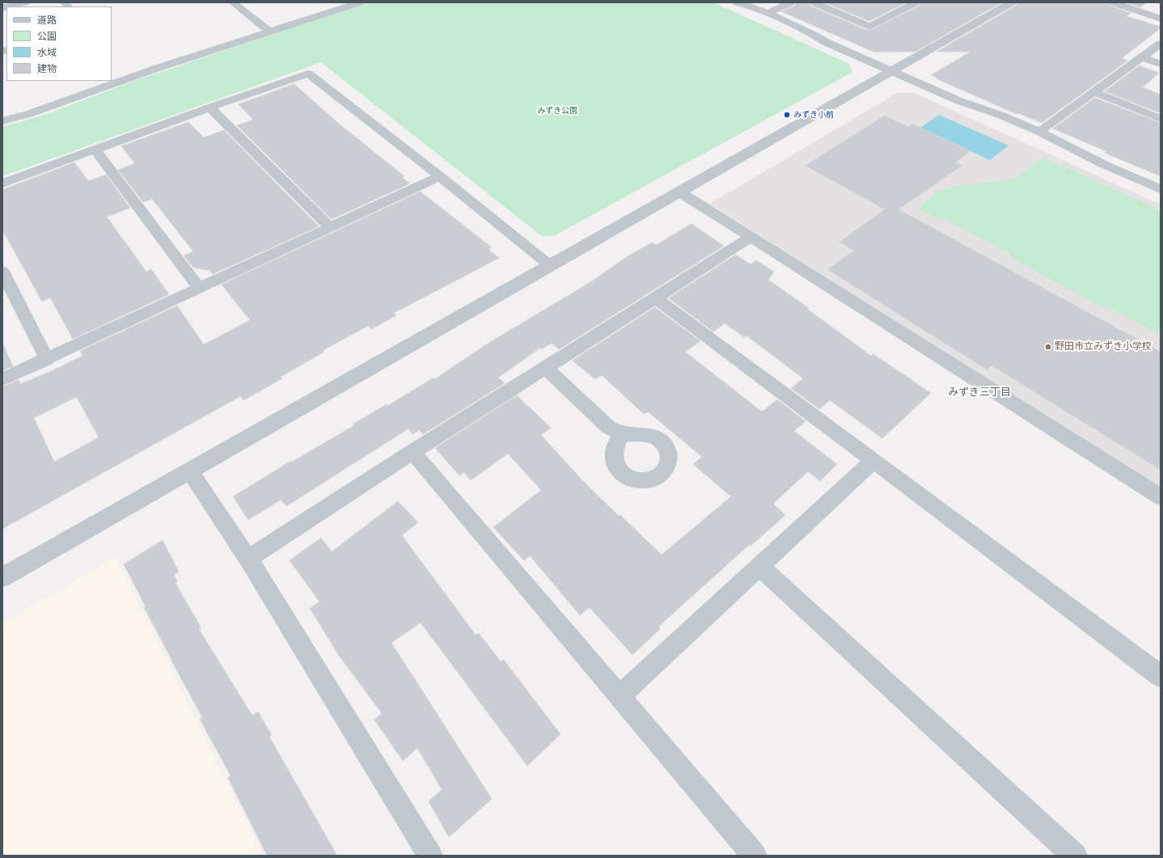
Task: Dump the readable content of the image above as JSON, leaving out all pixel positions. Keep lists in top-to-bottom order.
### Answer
{
  "districts": ["みずき三丁目"],
  "parks": ["みずき公園"],
  "places": ["みずき小前", "野田市立みずき小学校"],
  "legend": [
    "道路",
    "公園",
    "水域",
    "建物"
  ]
}
